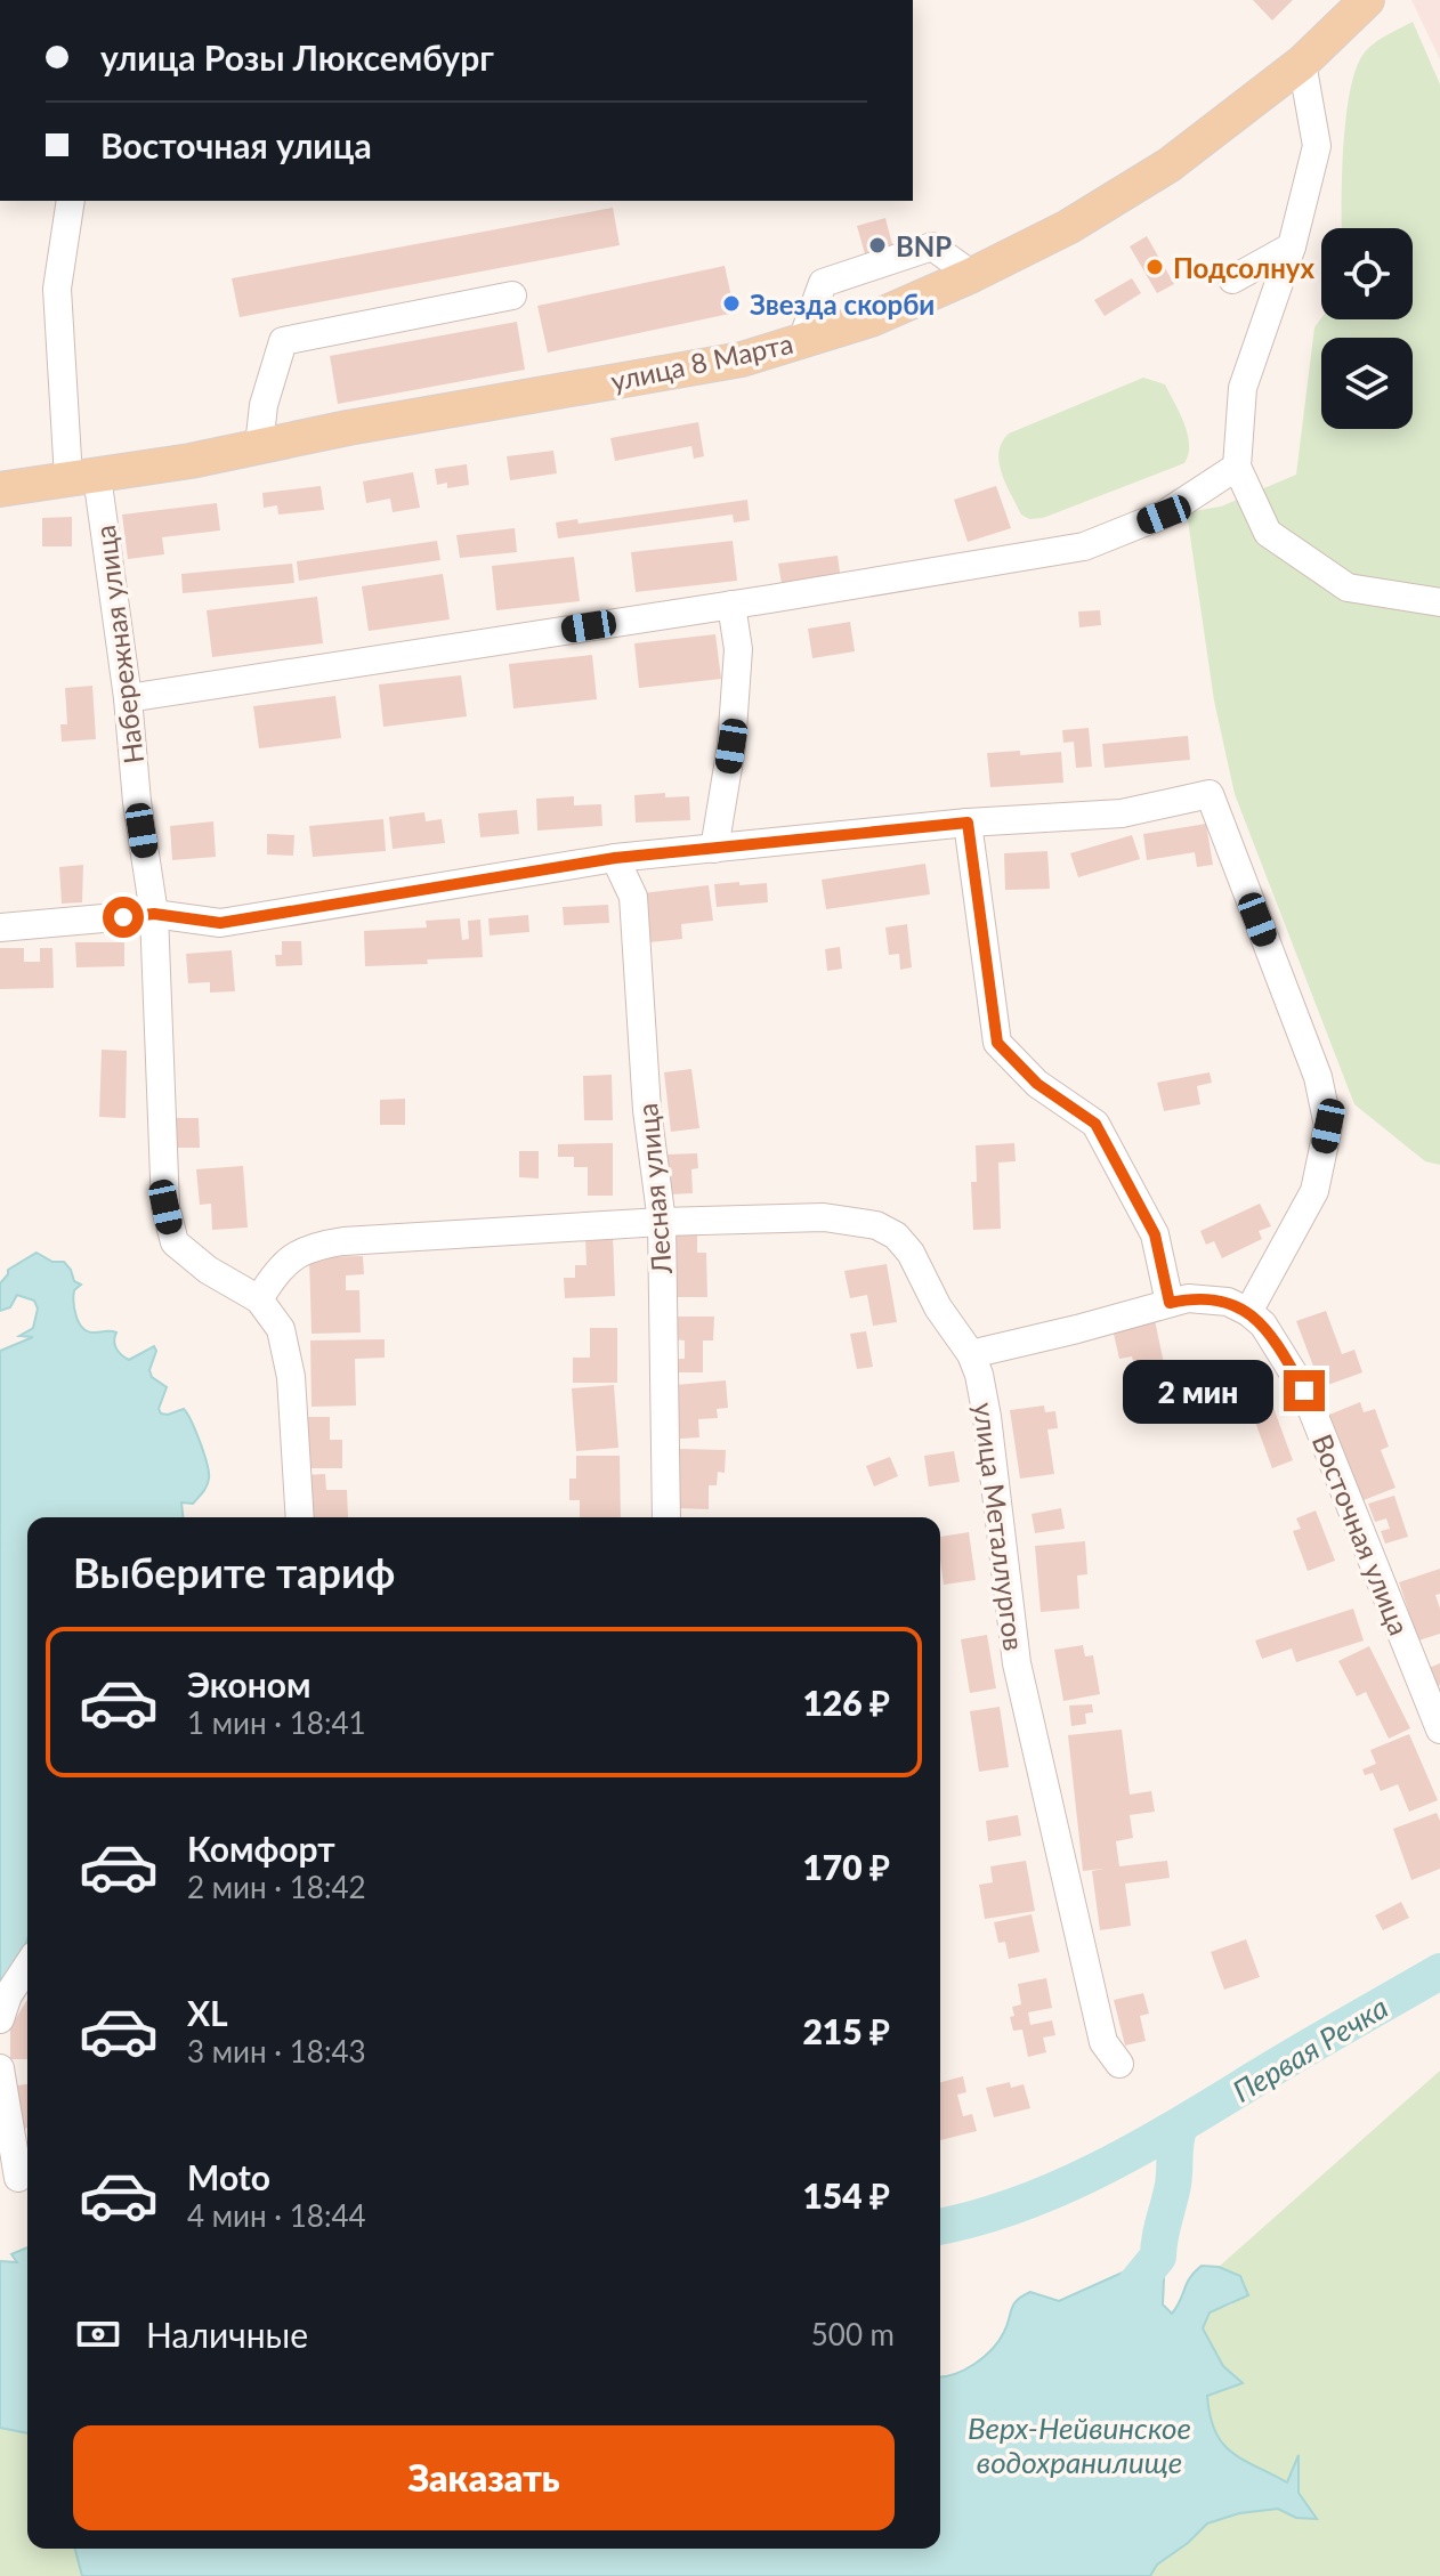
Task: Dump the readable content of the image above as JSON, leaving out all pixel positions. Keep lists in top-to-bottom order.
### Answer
{
  "streets": {
    "main road": ["улица 8 Марта"],
    "street": [
      "Набережная улица",
      "Лесная улица",
      "улица Металлургов",
      "Восточная улица"
    ]
  },
  "crossings": [
    ["улица 8 Марта", "Набережная улица"],
    ["Набережная улица", "улица Металлургов"],
    ["Лесная улица", "улица Металлургов"]
  ],
  "water": ["Первая Речка", "Верх-Нейвинское водохранилище"],
  "places": ["BNP", "Подсолнух", "Звезда скорби"],
  "page": {
    "banner": ["улица Розы Люксембург", "Восточная улица"],
    "bubble": "2 мин",
    "heading": "Выберите тариф",
    "list": [
      {
        "name": "Эконом",
        "note": "1 мин · 18:41",
        "value": "126 ₽"
      },
      {
        "name": "Комфорт",
        "note": "2 мин · 18:42",
        "value": "170 ₽"
      },
      {
        "name": "XL",
        "note": "3 мин · 18:43",
        "value": "215 ₽"
      },
      {
        "name": "Moto",
        "note": "4 мин · 18:44",
        "value": "154 ₽"
      }
    ],
    "pay": ["Наличные", "500 m"],
    "buttons": "Заказать"
  }
}
